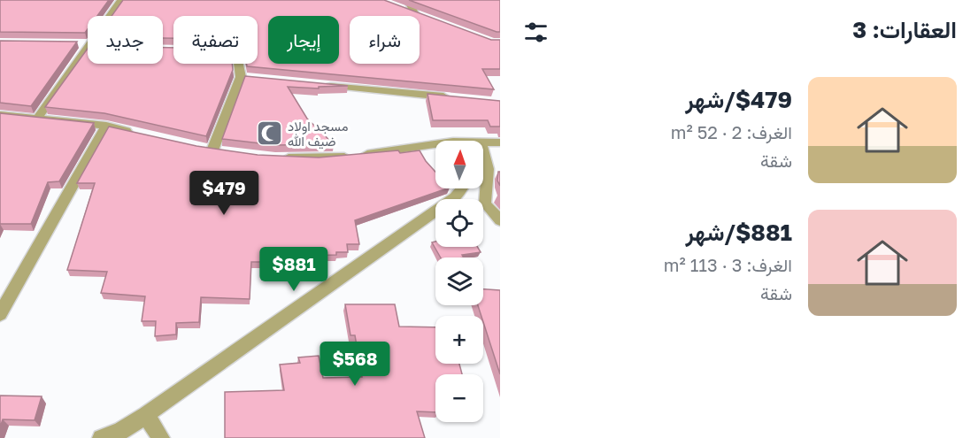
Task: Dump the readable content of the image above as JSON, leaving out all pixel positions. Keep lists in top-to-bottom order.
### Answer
{
  "places": {
    "mosque": ["مسجد اولاد ضيف الله"]
  },
  "north": "top",
  "page": {
    "heading": "العقارات: 3",
    "chip": [
      "شراء",
      "إيجار",
      "تصفية",
      "جديد"
    ],
    "list": [
      {
        "name": "$479/شهر",
        "note": "الغرف: 2 · 52 m² · شقة"
      },
      {
        "name": "$881/شهر",
        "note": "الغرف: 3 · 113 m² · شقة"
      }
    ],
    "map_buttons": ["+", "−"],
    "price": ["$479", "$881", "$568"]
  }
}
